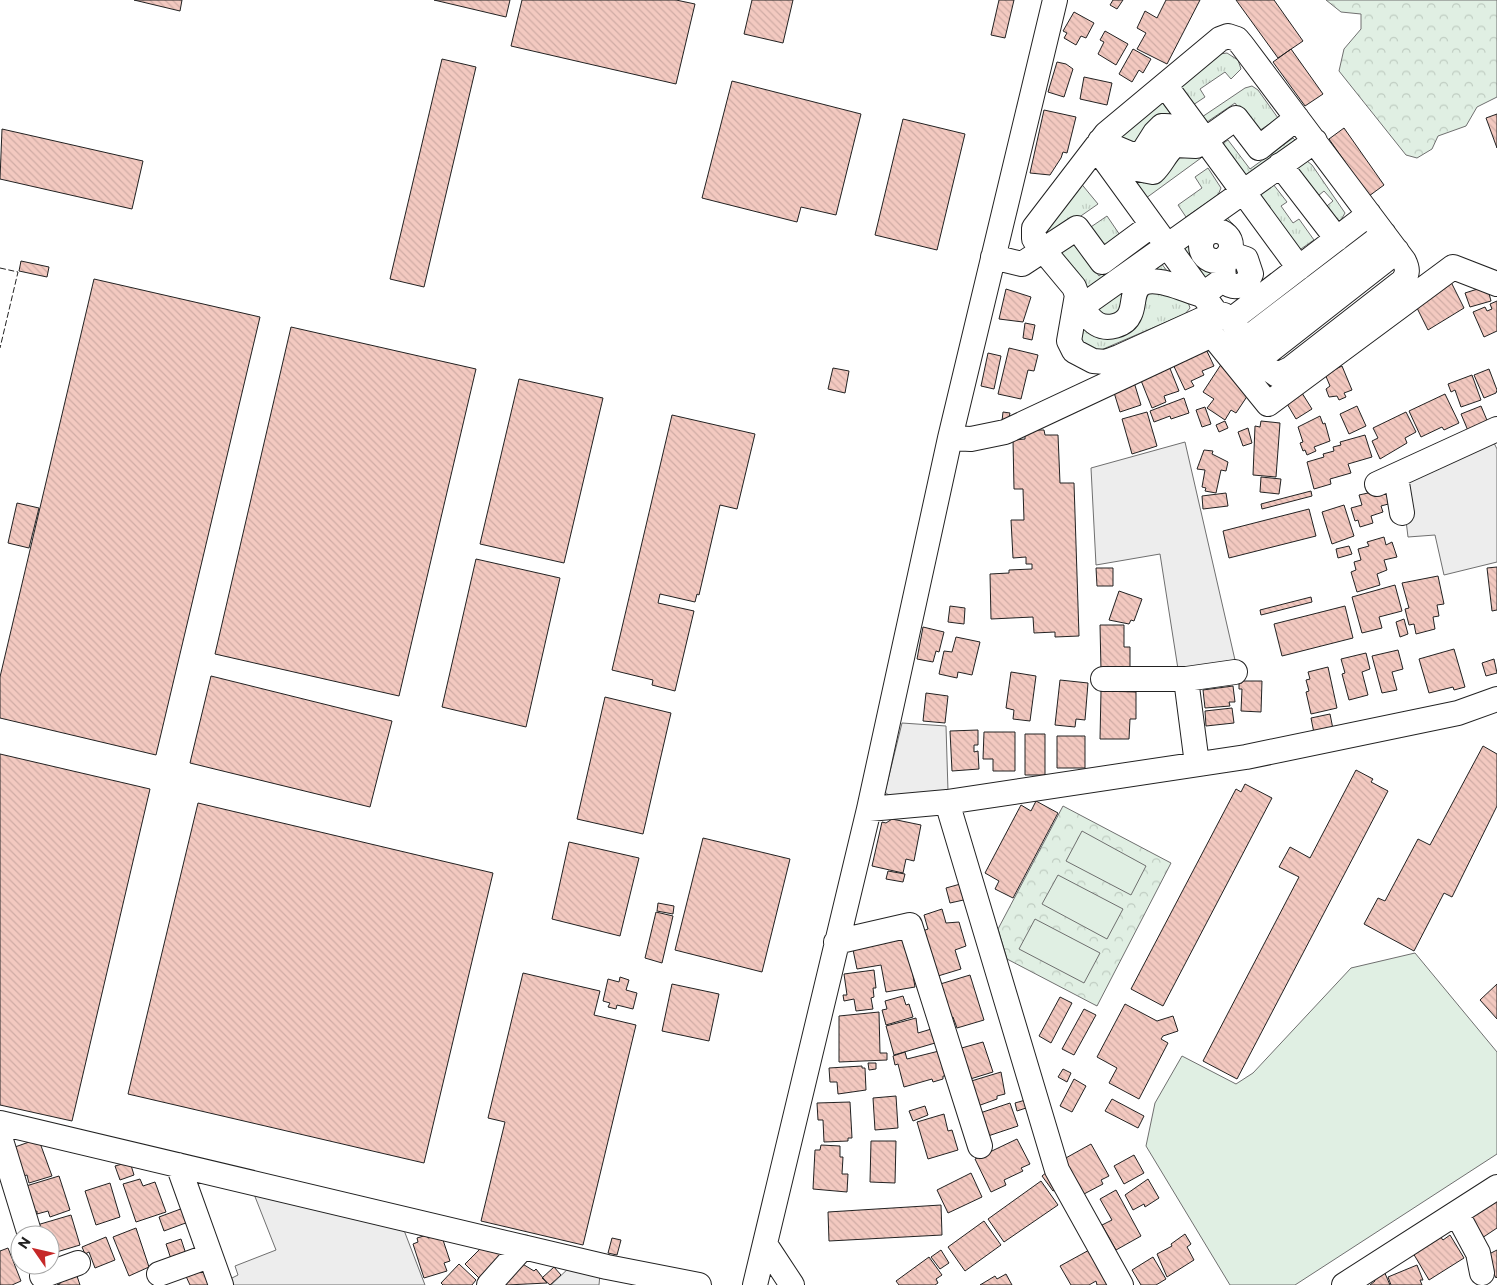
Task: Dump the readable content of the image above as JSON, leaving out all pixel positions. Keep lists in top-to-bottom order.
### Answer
{
  "north": "top left"
}
